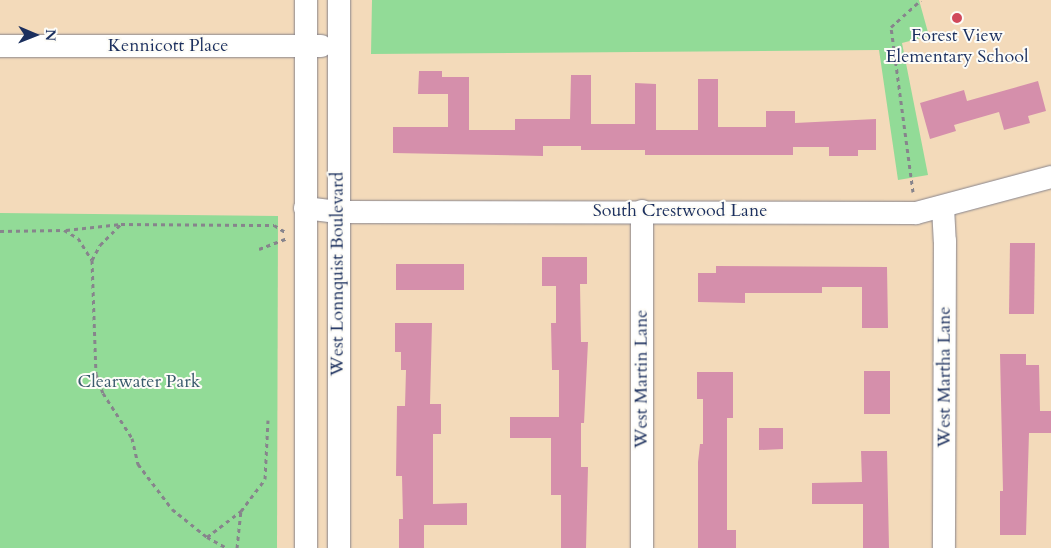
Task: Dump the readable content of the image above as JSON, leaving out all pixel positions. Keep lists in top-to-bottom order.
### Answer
{
  "streets": {
    "street": [
      "Kennicott Place",
      "South Crestwood Lane",
      "West Lonnquist Boulevard",
      "West Martha Lane",
      "West Martin Lane"
    ]
  },
  "crossings": [
    ["Kennicott Place", "West Lonnquist Boulevard"],
    ["South Crestwood Lane", "West Lonnquist Boulevard"],
    ["South Crestwood Lane", "West Martha Lane"],
    ["South Crestwood Lane", "West Martin Lane"]
  ],
  "parks": ["Clearwater Park"],
  "places": ["Forest View Elementary School"],
  "north": "right"
}
